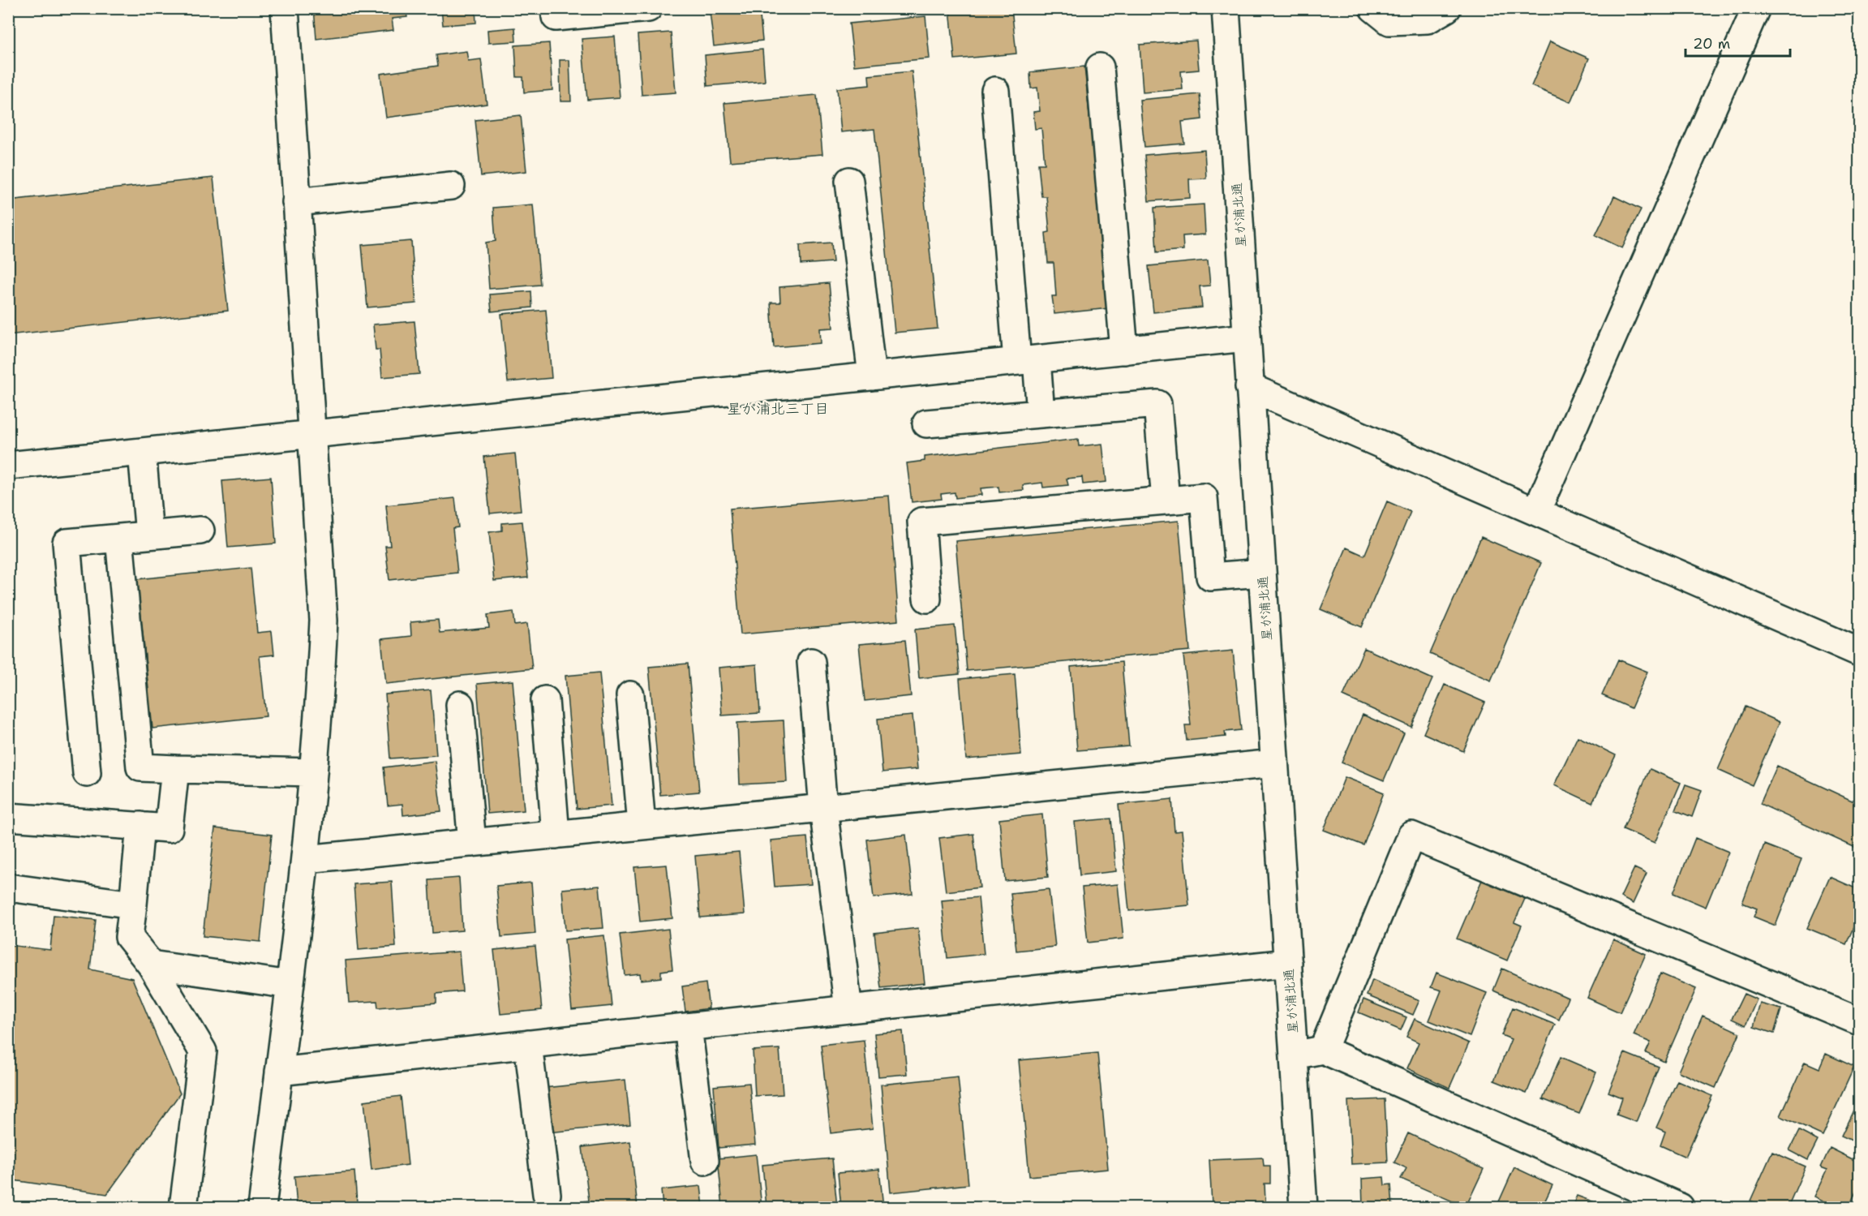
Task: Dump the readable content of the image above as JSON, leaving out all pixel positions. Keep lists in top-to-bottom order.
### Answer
{
  "streets": {
    "street": ["星が浦北通"]
  },
  "districts": ["星が浦北三丁目"],
  "scale_bar": "20 m"
}
